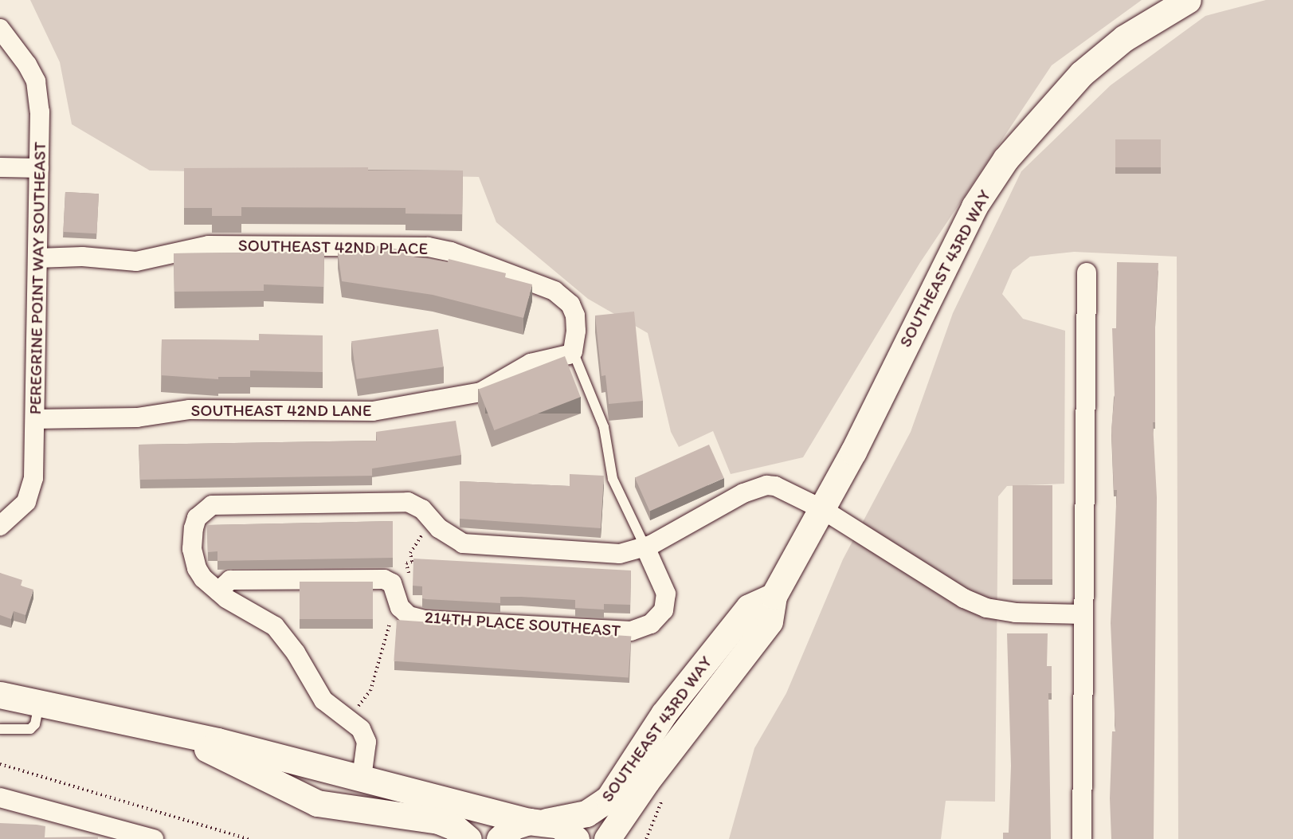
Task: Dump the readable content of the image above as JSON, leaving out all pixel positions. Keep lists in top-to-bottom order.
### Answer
{
  "streets": {
    "main road": ["SOUTHEAST 43RD WAY"],
    "street": [
      "SOUTHEAST 42ND PLACE",
      "PEREGRINE POINT WAY SOUTHEAST",
      "SOUTHEAST 42ND LANE",
      "214TH PLACE SOUTHEAST"
    ]
  },
  "crossings": [
    ["SOUTHEAST 42ND PLACE", "PEREGRINE POINT WAY SOUTHEAST"],
    ["SOUTHEAST 42ND PLACE", "SOUTHEAST 42ND LANE"],
    ["PEREGRINE POINT WAY SOUTHEAST", "SOUTHEAST 42ND LANE"]
  ]
}
